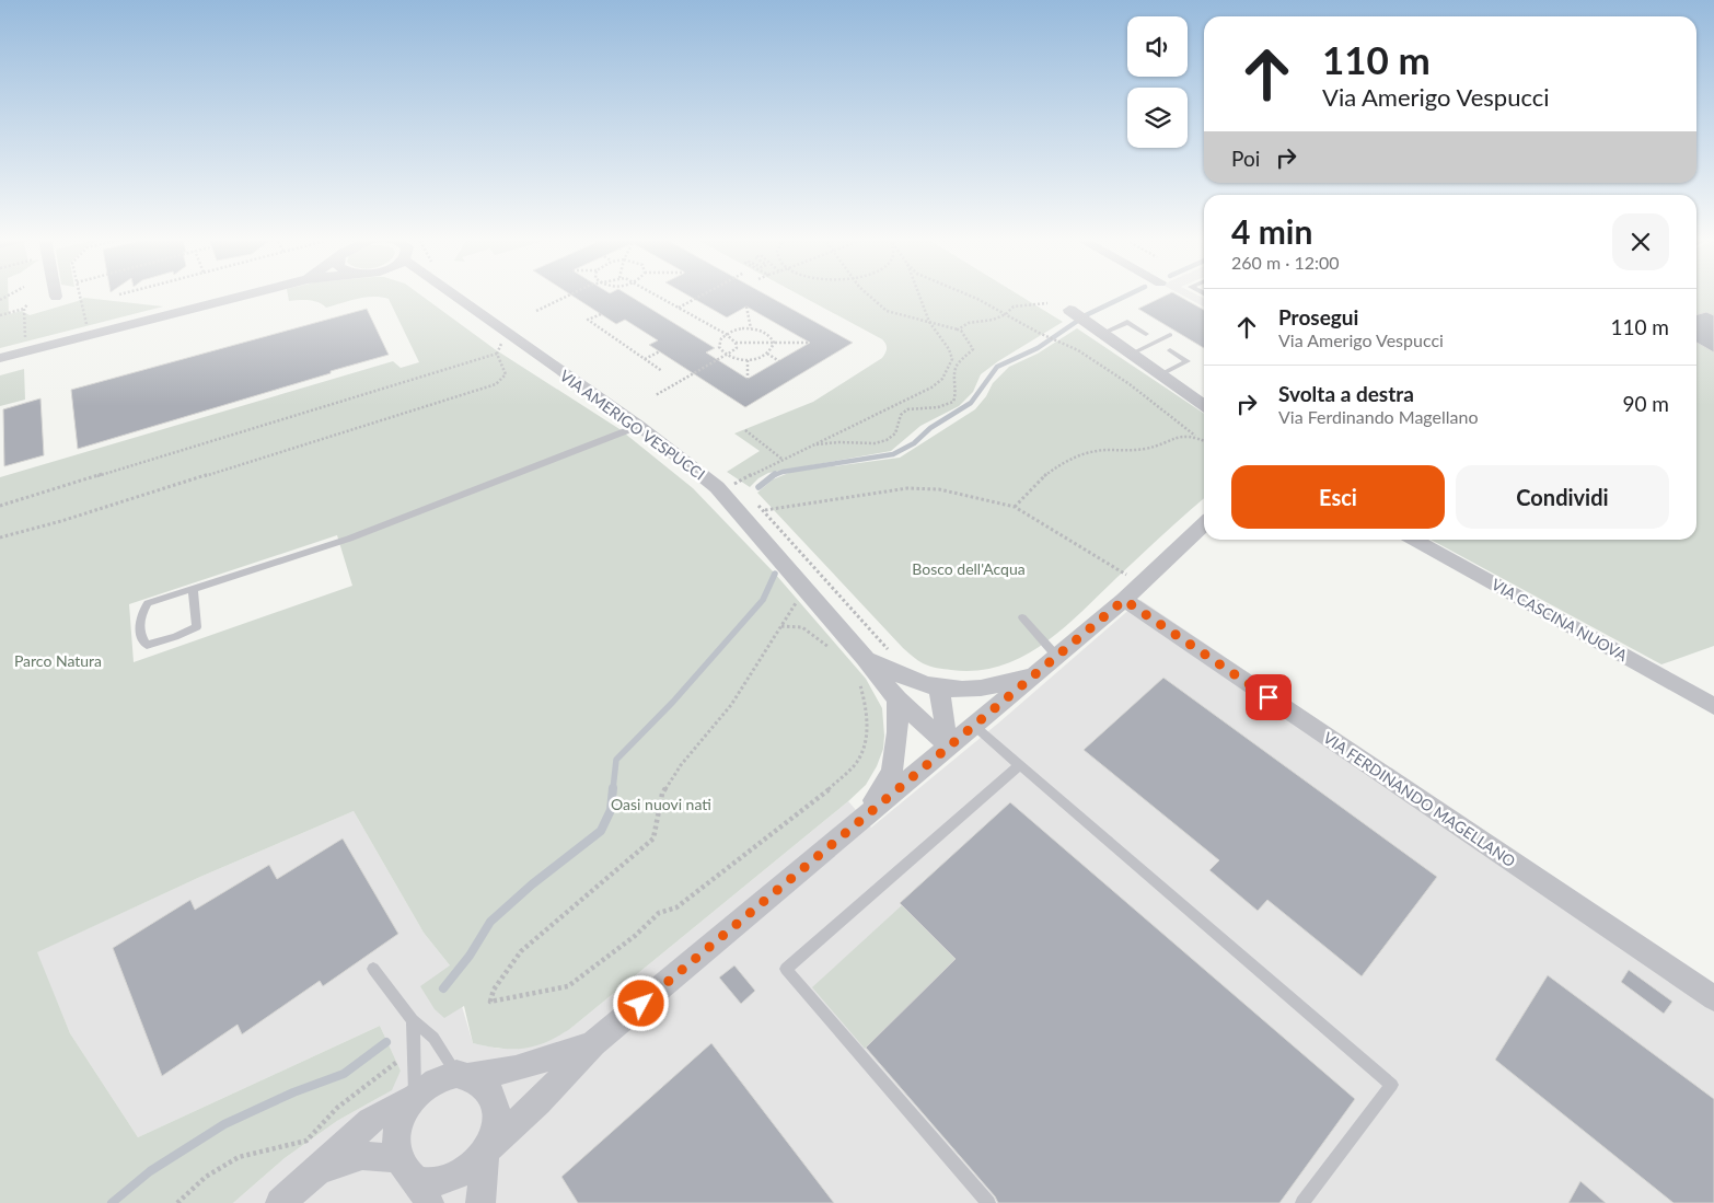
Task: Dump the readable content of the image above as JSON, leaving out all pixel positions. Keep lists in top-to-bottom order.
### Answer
{
  "streets": {
    "street": ["VIA AMERIGO VESPUCCI", "VIA CASCINA NUOVA", "VIA FERDINANDO MAGELLANO"]
  },
  "parks": ["Bosco dell'Acqua", "Parco Natura", "Oasi nuovi nati"],
  "page": {
    "turn": ["110 m", "Via Amerigo Vespucci"],
    "then": "Poi",
    "heading": ["4 min", "260 m · 12:00"],
    "list": [
      {
        "name": "Prosegui",
        "note": "Via Amerigo Vespucci",
        "value": "110 m"
      },
      {
        "name": "Svolta a destra",
        "note": "Via Ferdinando Magellano",
        "value": "90 m"
      }
    ],
    "buttons": ["Esci", "Condividi"]
  }
}
